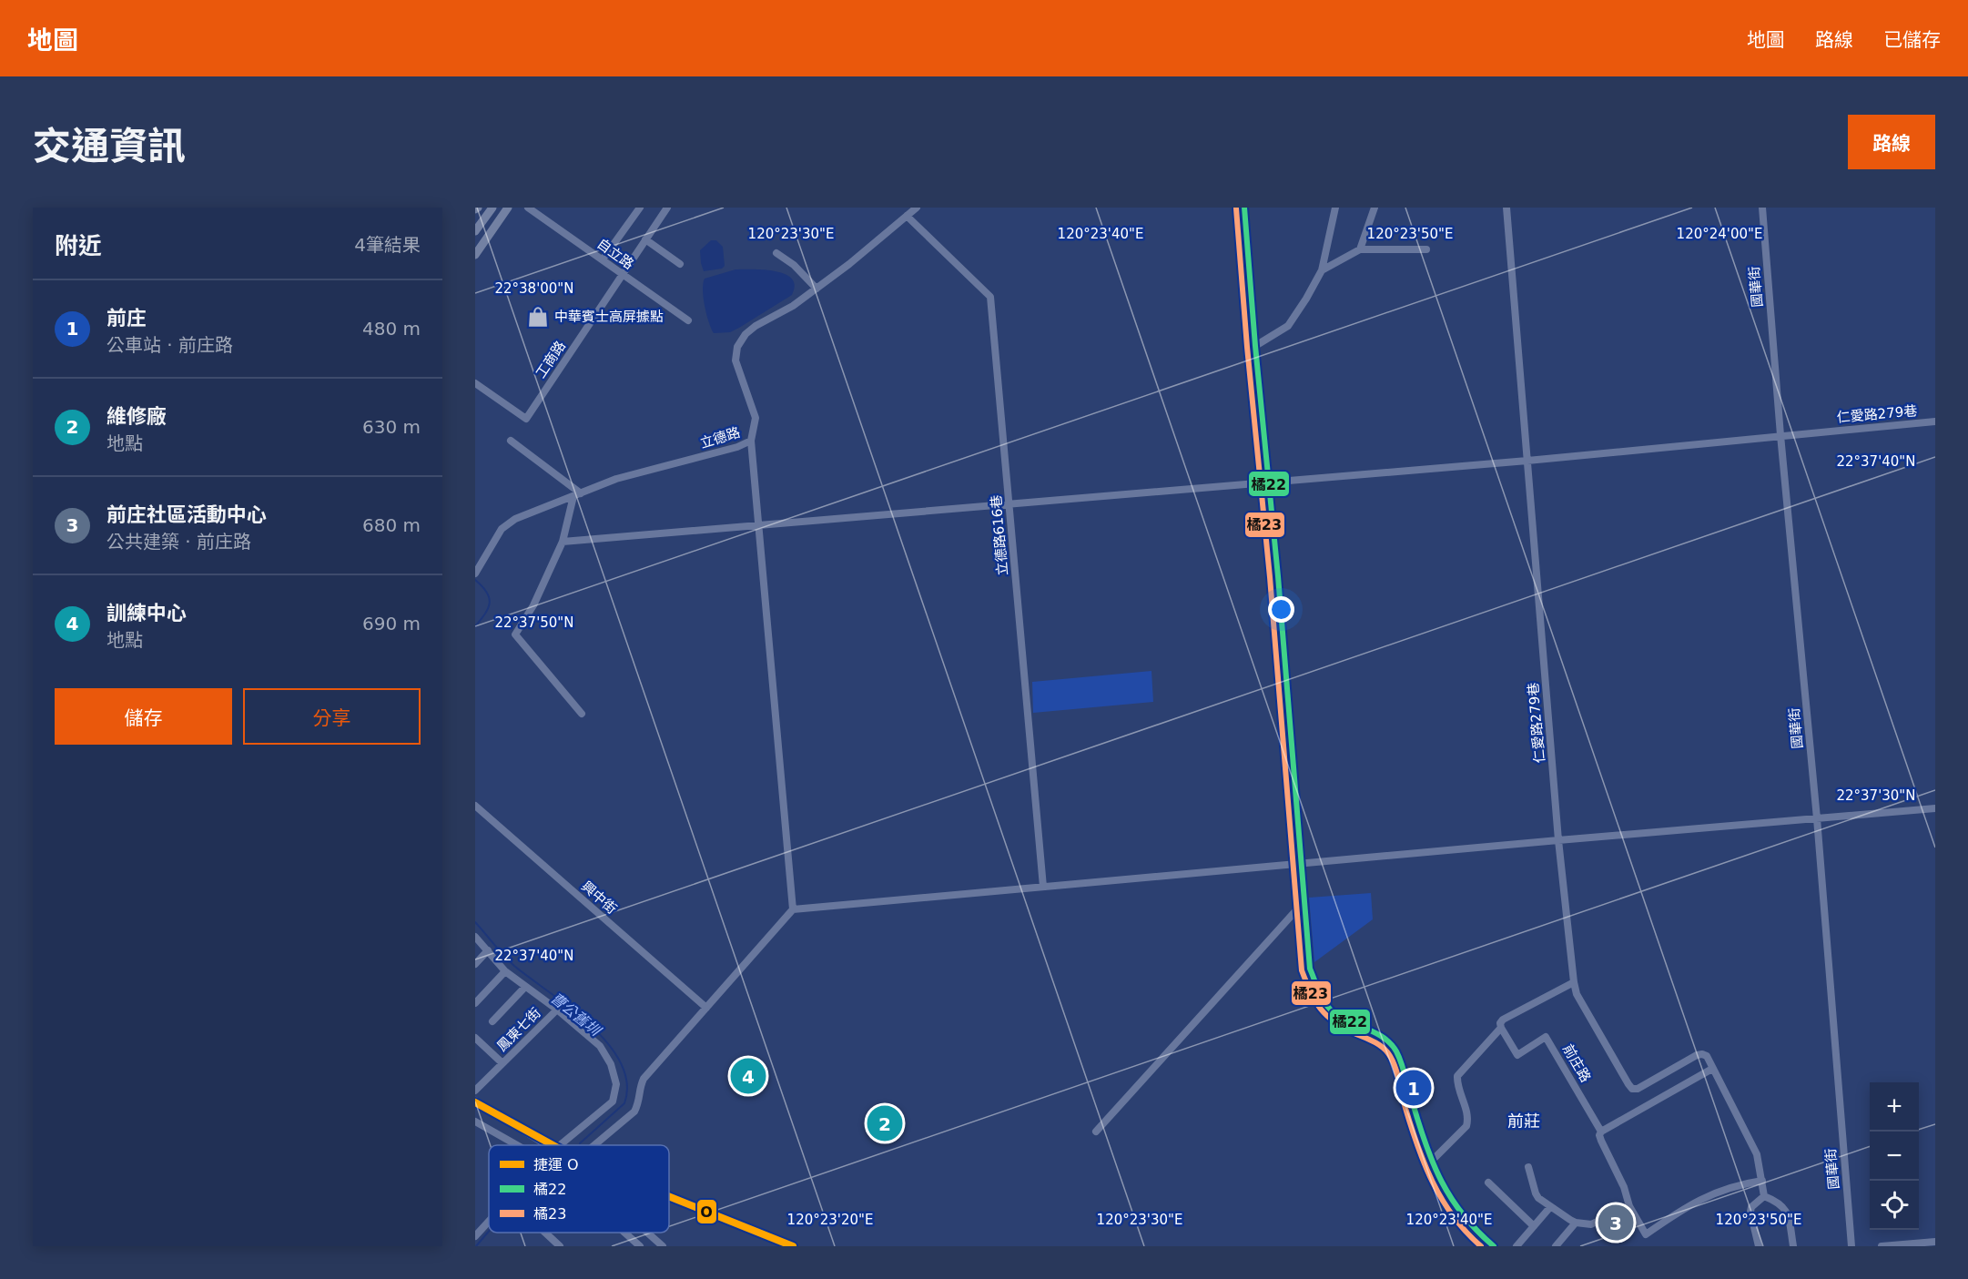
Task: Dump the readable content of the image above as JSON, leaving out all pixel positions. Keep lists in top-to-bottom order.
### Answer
{
  "streets": {
    "street": [
      "自立路",
      "國華街",
      "工商路",
      "仁愛路279巷",
      "立德路",
      "立德路616巷",
      "興中街",
      "鳳東七街",
      "前庄路"
    ]
  },
  "crossings": [
    ["自立路", "工商路"],
    ["國華街", "仁愛路279巷"],
    ["仁愛路279巷", "立德路616巷"],
    ["立德路", "立德路616巷"]
  ],
  "districts": ["前莊"],
  "water": ["曹公舊圳"],
  "places": {
    "shop": ["中華賓士高屏據點"]
  },
  "lines": ["transit line 橘22", "transit line 橘23", "metro line O"],
  "legend": ["捷運 O", "橘22", "橘23"],
  "page": {
    "header": "地圖",
    "nav": ["地圖", "路線", "已儲存"],
    "title": "交通資訊",
    "buttons": [
      "路線",
      ["儲存", "分享"]
    ],
    "heading": ["附近", "4筆結果"],
    "list": [
      {
        "mark": "1",
        "name": "前庄",
        "note": "公車站 · 前庄路",
        "value": "480 m"
      },
      {
        "mark": "2",
        "name": "維修廠",
        "note": "地點",
        "value": "630 m"
      },
      {
        "mark": "3",
        "name": "前庄社區活動中心",
        "note": "公共建築 · 前庄路",
        "value": "680 m"
      },
      {
        "mark": "4",
        "name": "訓練中心",
        "note": "地點",
        "value": "690 m"
      }
    ],
    "pins": [
      "4",
      "1",
      "2",
      "3"
    ],
    "map_buttons": ["+", "−"]
  },
  "coordinates": [
    "120°23'30\"E",
    "120°23'40\"E",
    "120°23'50\"E",
    "120°24'00\"E",
    "22°38'00\"N",
    "22°37'40\"N",
    "22°37'50\"N",
    "22°37'30\"N",
    "120°23'20\"E"
  ]
}
